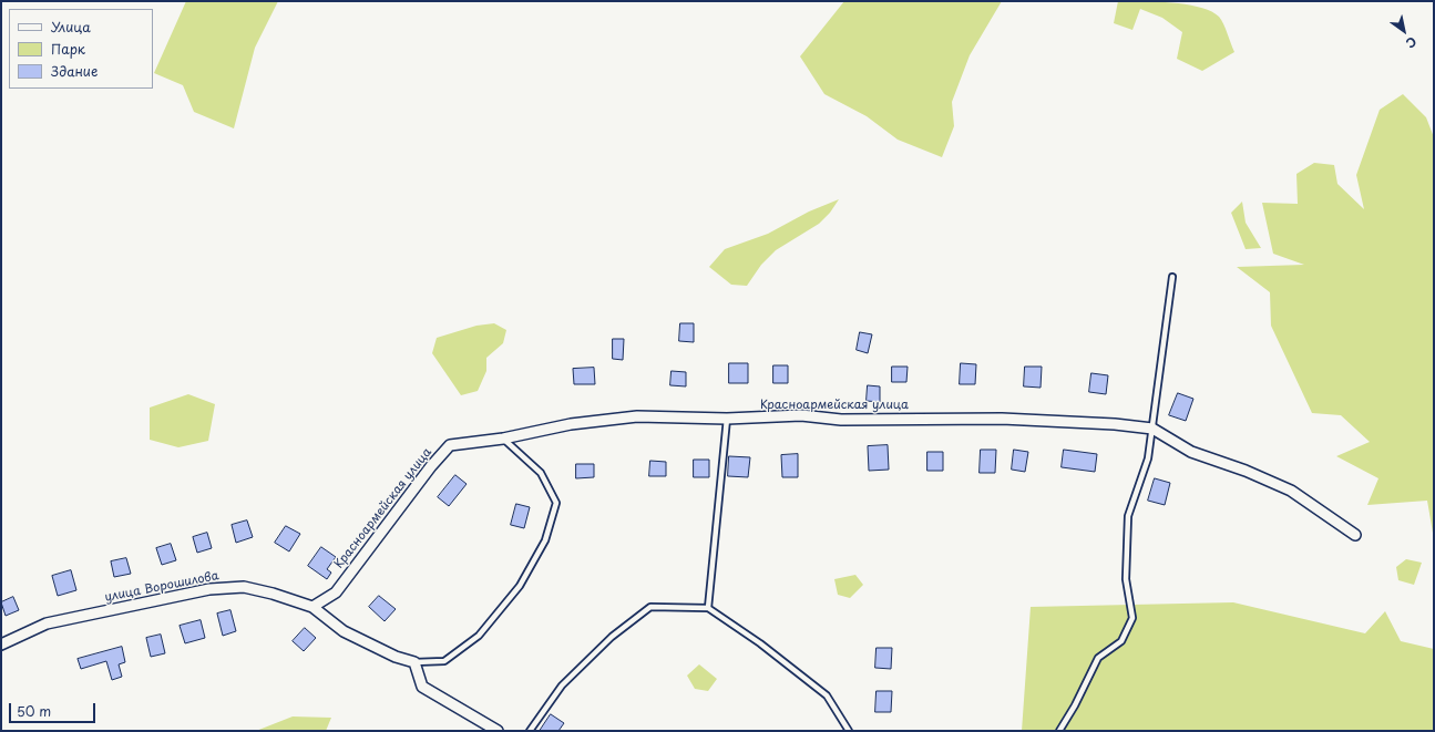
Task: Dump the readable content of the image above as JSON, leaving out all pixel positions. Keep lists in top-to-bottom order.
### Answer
{
  "streets": {
    "street": ["Красноармейская улица", "улица Ворошилова"]
  },
  "crossings": [
    ["Красноармейская улица", "улица Ворошилова"]
  ],
  "legend": ["Улица", "Парк", "Здание"],
  "scale_bar": "50 m",
  "north": "bottom right"
}
